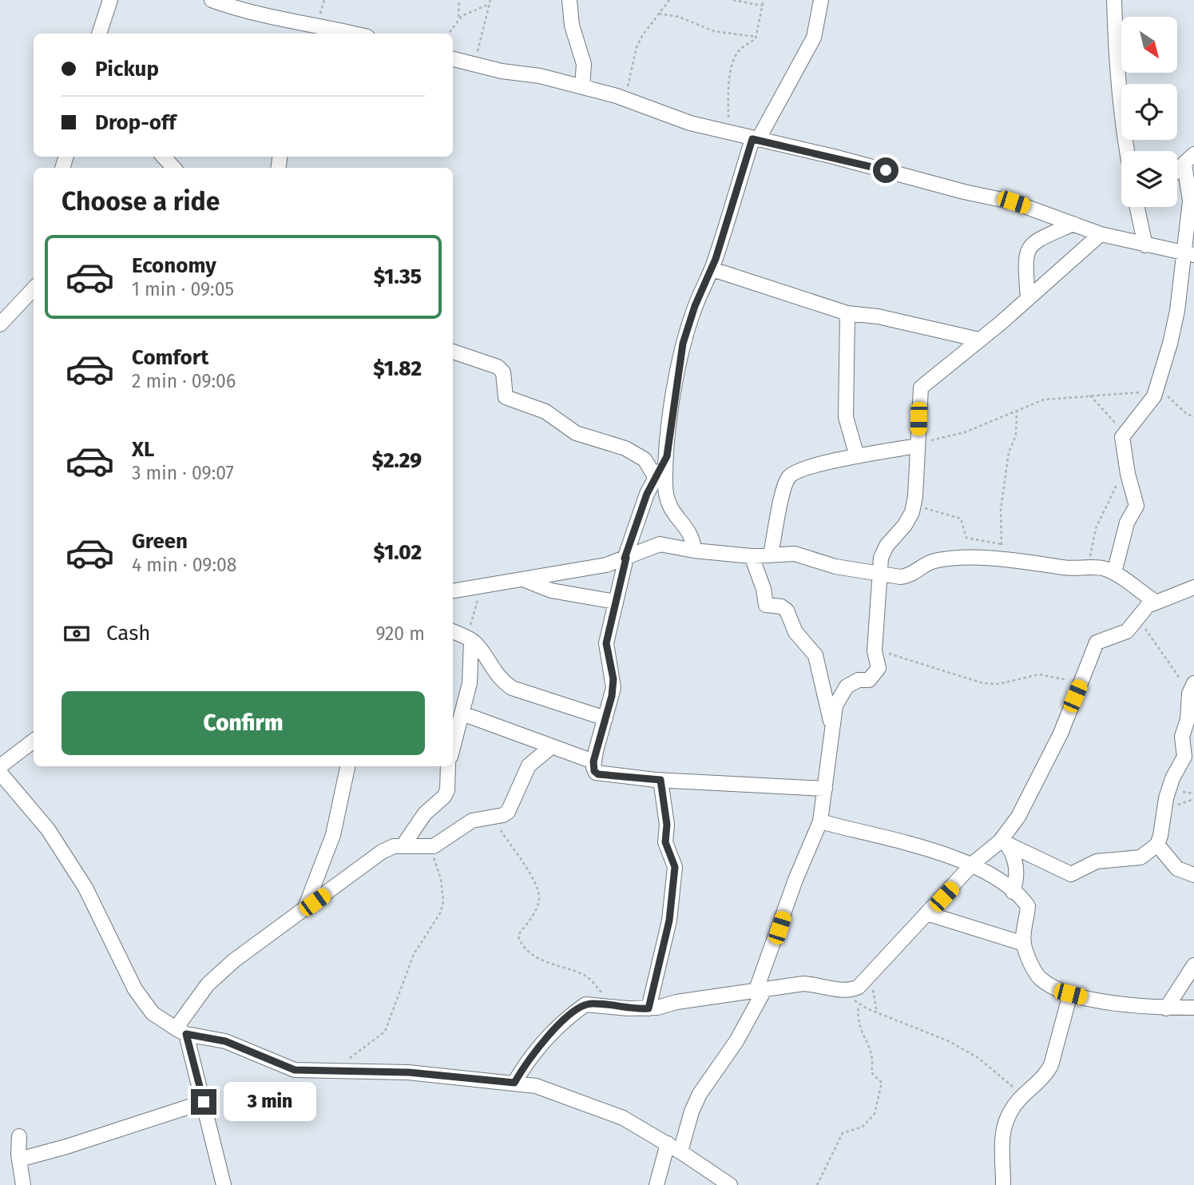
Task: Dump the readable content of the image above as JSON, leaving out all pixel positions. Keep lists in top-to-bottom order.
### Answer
{
  "north": "bottom right",
  "page": {
    "banner": ["Pickup", "Drop-off"],
    "heading": "Choose a ride",
    "list": [
      {
        "name": "Economy",
        "note": "1 min · 09:05",
        "value": "$1.35"
      },
      {
        "name": "Comfort",
        "note": "2 min · 09:06",
        "value": "$1.82"
      },
      {
        "name": "XL",
        "note": "3 min · 09:07",
        "value": "$2.29"
      },
      {
        "name": "Green",
        "note": "4 min · 09:08",
        "value": "$1.02"
      }
    ],
    "pay": ["Cash", "920 m"],
    "buttons": "Confirm",
    "bubble": "3 min"
  }
}
